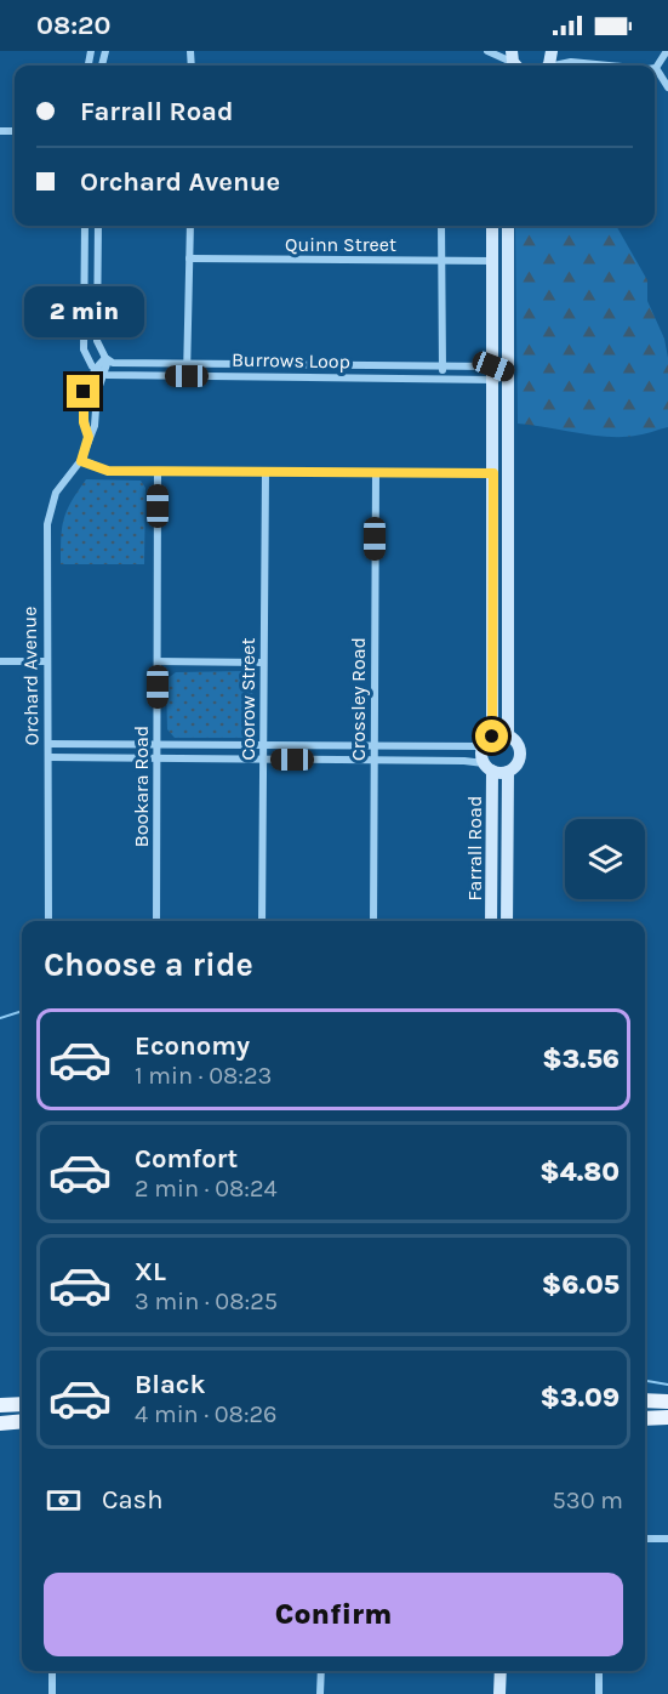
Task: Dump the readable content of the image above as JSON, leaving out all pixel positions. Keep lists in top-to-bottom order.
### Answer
{
  "streets": {
    "main road": ["Farrall Road"],
    "street": [
      "Quinn Street",
      "Burrows Loop",
      "Orchard Avenue",
      "Coorow Street",
      "Crossley Road",
      "Bookara Road"
    ]
  },
  "crossings": [
    ["Burrows Loop", "Orchard Avenue"]
  ],
  "page": {
    "status": "08:20",
    "banner": ["Farrall Road", "Orchard Avenue"],
    "bubble": "2 min",
    "heading": "Choose a ride",
    "list": [
      {
        "name": "Economy",
        "note": "1 min · 08:23",
        "value": "$3.56"
      },
      {
        "name": "Comfort",
        "note": "2 min · 08:24",
        "value": "$4.80"
      },
      {
        "name": "XL",
        "note": "3 min · 08:25",
        "value": "$6.05"
      },
      {
        "name": "Black",
        "note": "4 min · 08:26",
        "value": "$3.09"
      }
    ],
    "pay": ["Cash", "530 m"],
    "buttons": "Confirm"
  }
}
